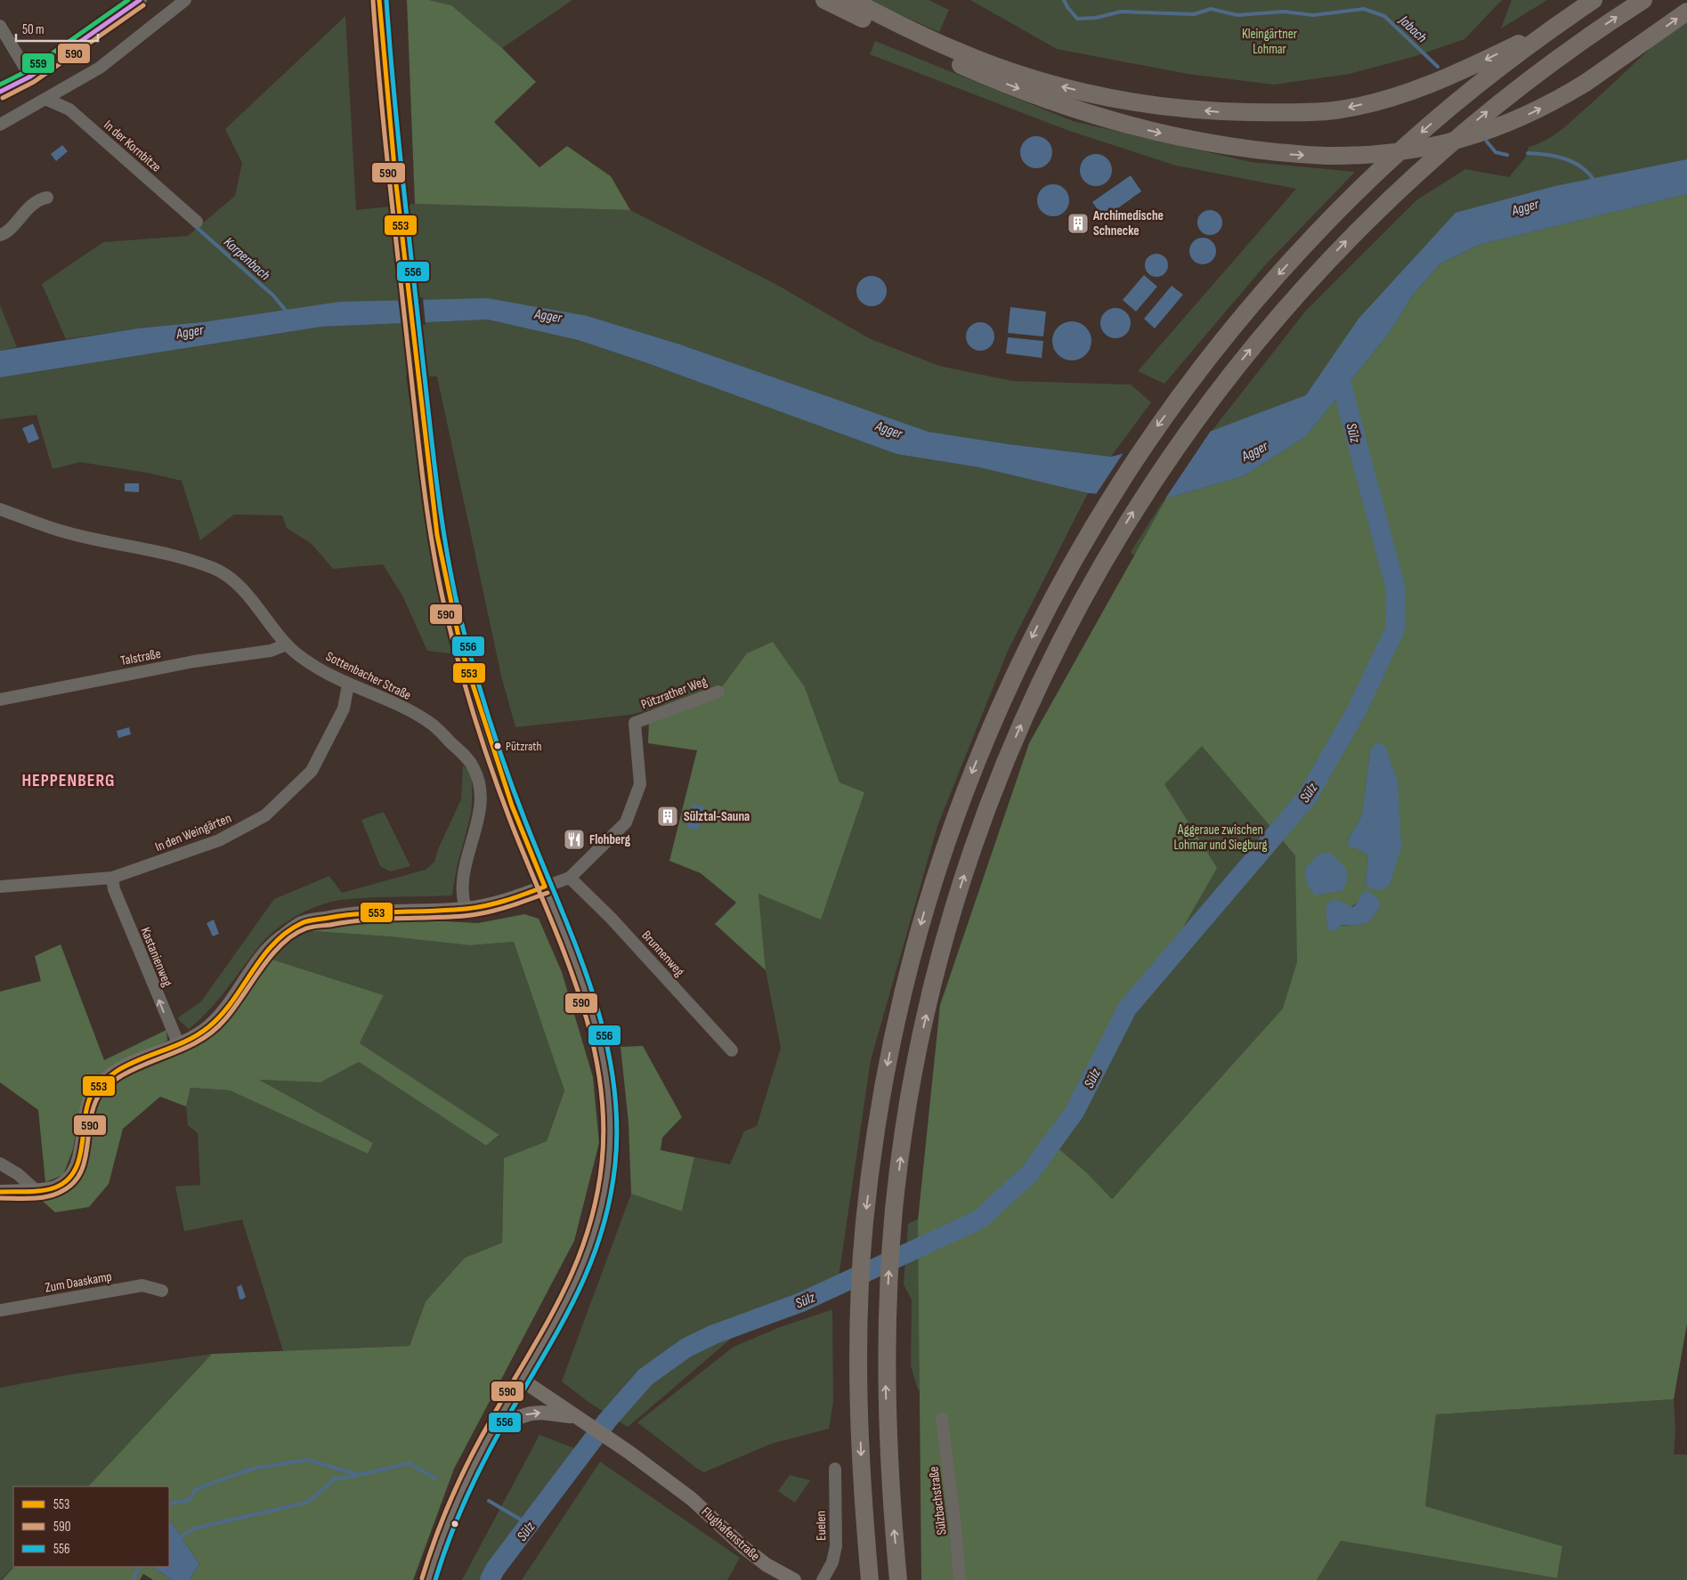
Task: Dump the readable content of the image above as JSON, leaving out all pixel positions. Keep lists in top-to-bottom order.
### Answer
{
  "streets": {
    "main road": ["Flughafenstraße"],
    "street": [
      "In der Kornbitze",
      "Talstraße",
      "Sottenbacher Straße",
      "Pützrather Weg",
      "In den Weingärten",
      "Brunnenweg",
      "Kastanienweg",
      "Zum Daaskamp",
      "Sülzbachstraße",
      "Euelen"
    ]
  },
  "crossings": [
    ["Talstraße", "Sottenbacher Straße"],
    ["Sottenbacher Straße", "In den Weingärten"],
    ["Pützrather Weg", "Brunnenweg"],
    ["In den Weingärten", "Kastanienweg"]
  ],
  "one_way": ["Kastanienweg"],
  "districts": ["HEPPENBERG"],
  "water": [
    "Jabach",
    "Agger",
    "Karpenbach",
    "Sülz"
  ],
  "parks": ["Kleingärtner Lohmar", "Aggeraue zwischen Lohmar und Siegburg"],
  "places": {
    "building": ["Archimedische Schnecke", "Sülztal-Sauna"],
    "other": ["Pützrath"],
    "restaurant": ["Flohberg"]
  },
  "lines": [
    "transit line 553",
    "transit line 556",
    "transit line 559",
    "transit line 590"
  ],
  "legend": ["553", "590", "556"],
  "scale_bar": "50 m"
}
